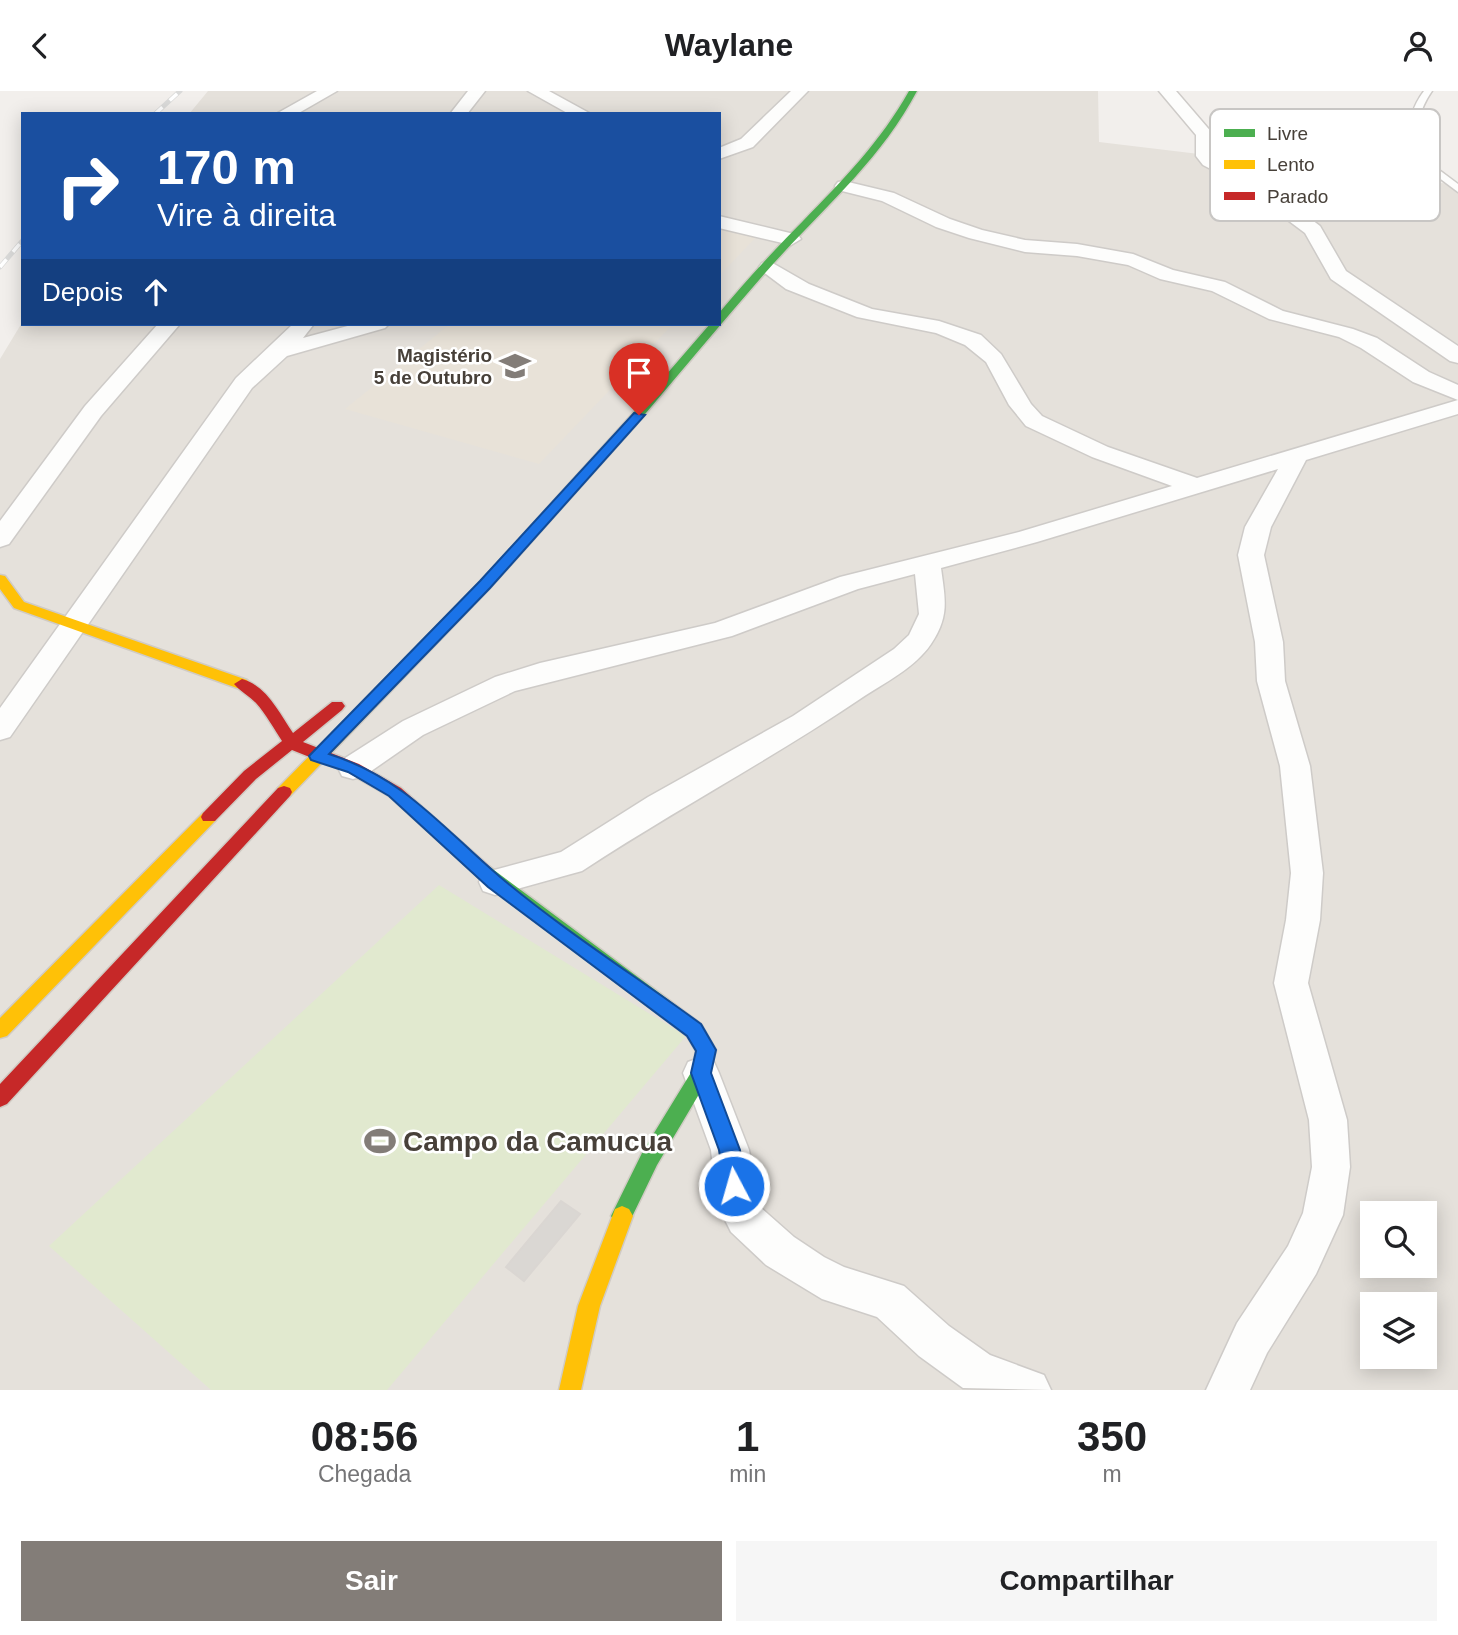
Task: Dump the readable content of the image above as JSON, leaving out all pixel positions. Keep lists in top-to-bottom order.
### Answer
{
  "places": {
    "school or university": ["Magistério 5 de Outubro"],
    "sports": ["Campo da Camucua"]
  },
  "legend": ["Livre", "Lento", "Parado"],
  "page": {
    "header": "Waylane",
    "turn": ["170 m", "Vire à direita"],
    "then": "Depois",
    "eta": [
      "08:56",
      "Chegada",
      "1",
      "min",
      "350",
      "m"
    ],
    "buttons": ["Sair", "Compartilhar"]
  }
}
